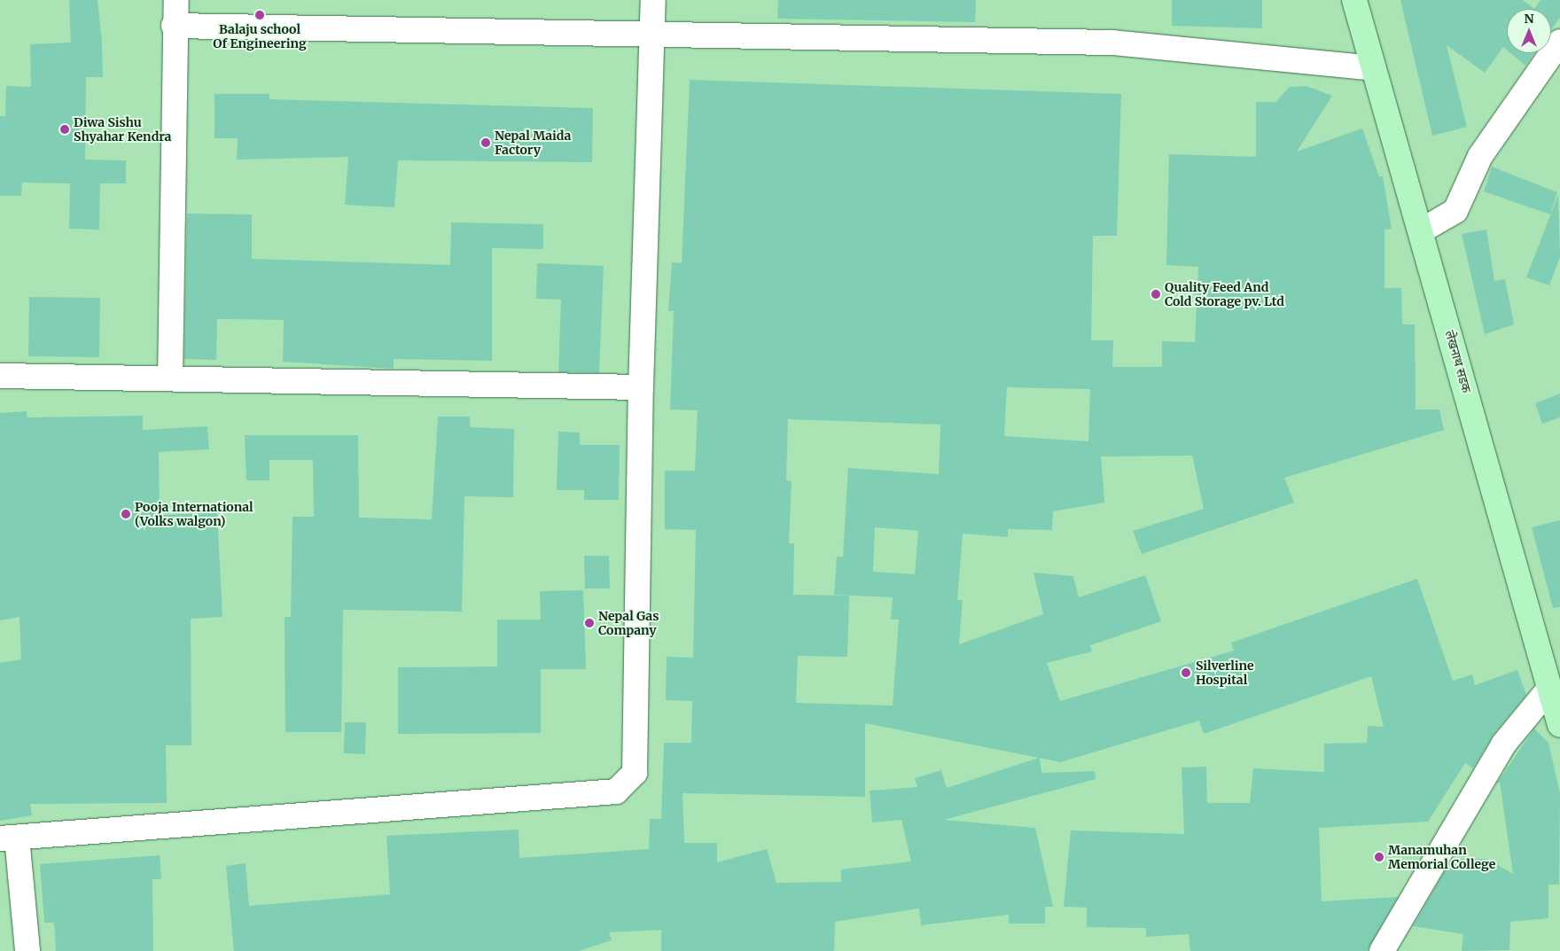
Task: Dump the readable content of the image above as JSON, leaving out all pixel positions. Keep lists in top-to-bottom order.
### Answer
{
  "streets": {
    "main road": ["लेखनाथ सडक"]
  },
  "places": [
    "Balaju school Of Engineering",
    "Diwa Sishu Shyahar Kendra",
    "Nepal Maida Factory",
    "Quality Feed And Cold Storage pv. Ltd",
    "Pooja International (Volks walgon)",
    "Nepal Gas Company",
    "Silverline Hospital",
    "Manamuhan Memorial College"
  ],
  "north": "top"
}
